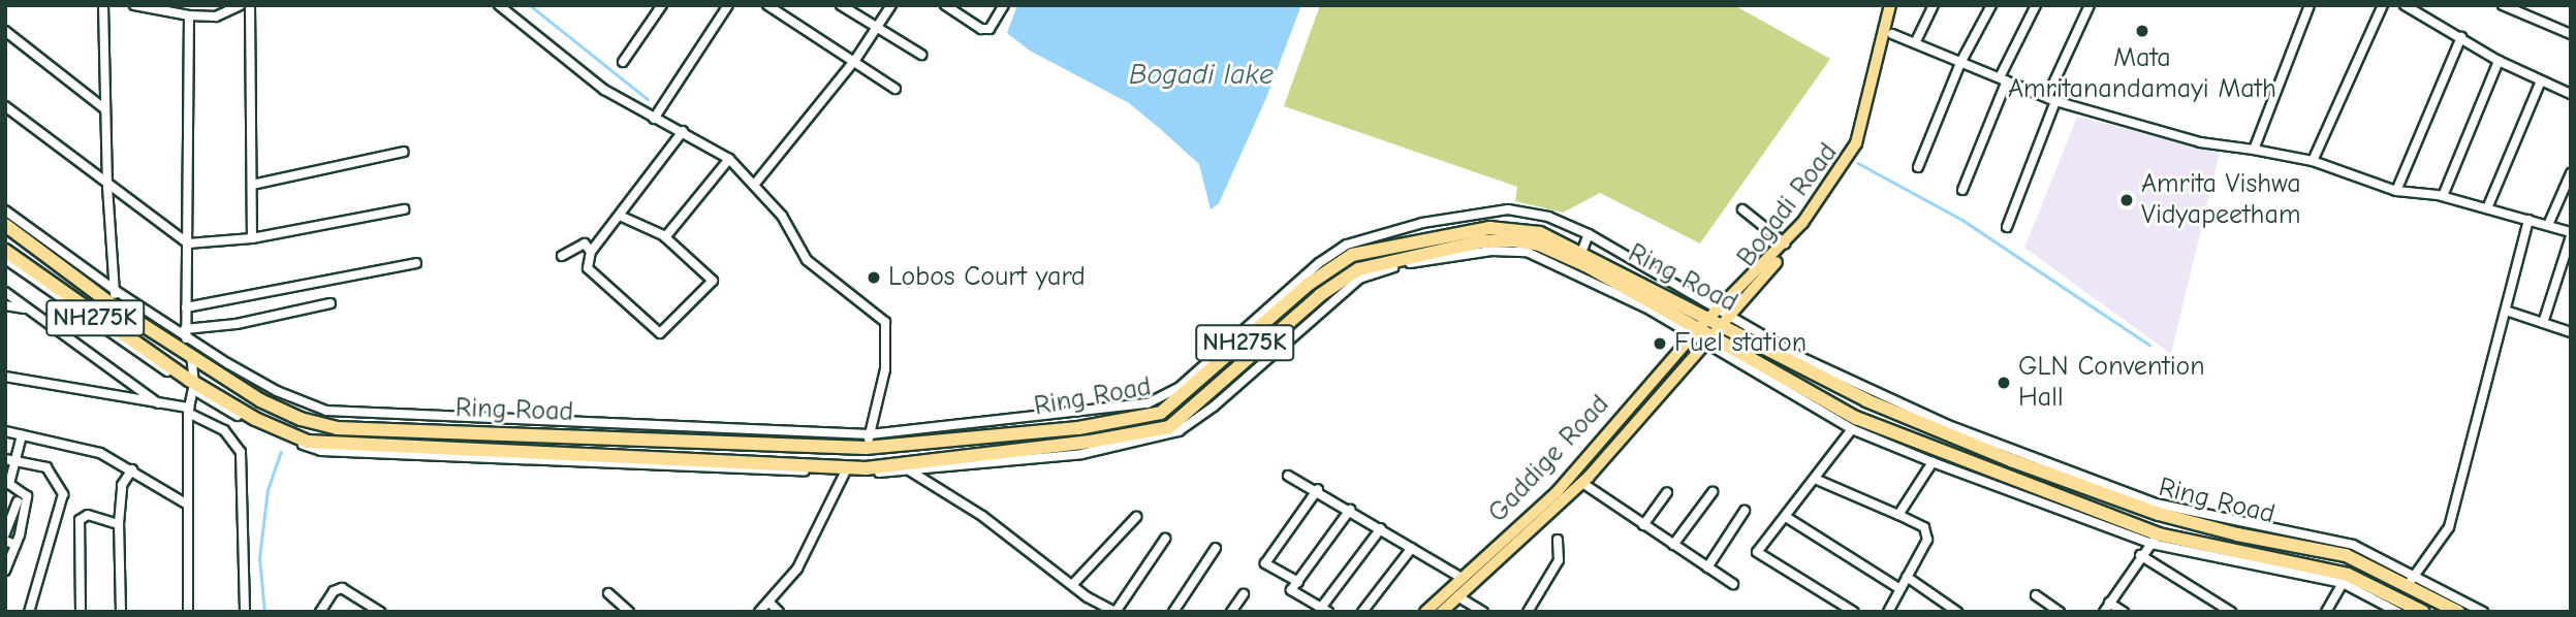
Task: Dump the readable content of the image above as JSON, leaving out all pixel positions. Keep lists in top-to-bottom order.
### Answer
{
  "streets": {
    "highway": ["Ring Road", "NH275K"],
    "main road": ["Bogadi Road", "Gaddige Road"]
  },
  "crossings": [
    ["Bogadi Road", "Ring Road"],
    ["Bogadi Road", "Gaddige Road"],
    ["Ring Road", "Gaddige Road"]
  ],
  "water": ["Bogadi lake"],
  "places": [
    "Mata Amritanandamayi Math",
    "Amrita Vishwa Vidyapeetham",
    "Lobos Court yard",
    "Fuel station",
    "GLN Convention Hall"
  ]
}
